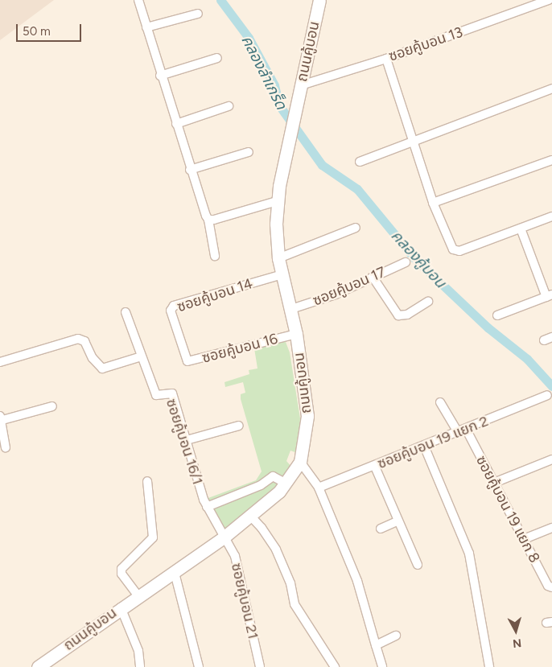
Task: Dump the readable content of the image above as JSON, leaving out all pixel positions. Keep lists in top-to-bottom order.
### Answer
{
  "streets": {
    "main road": ["ถนนคู้บอน"],
    "street": [
      "ซอยคู้บอน 13",
      "ซอยคู้บอน 17",
      "ซอยคู้บอน 14",
      "ซอยคู้บอน 16",
      "ซอยคู้บอน 16/1",
      "ซอยคู้บอน 19 แยก 2",
      "ซอยคู้บอน 19 แยก 8",
      "ซอยคู้บอน 21"
    ]
  },
  "crossings": [
    ["ซอยคู้บอน 13", "ถนนคู้บอน"],
    ["ถนนคู้บอน", "ซอยคู้บอน 17"],
    ["ถนนคู้บอน", "ซอยคู้บอน 14"],
    ["ถนนคู้บอน", "ซอยคู้บอน 16"],
    ["ถนนคู้บอน", "ซอยคู้บอน 16/1"],
    ["ถนนคู้บอน", "ซอยคู้บอน 21"],
    ["ซอยคู้บอน 14", "ซอยคู้บอน 16"],
    ["ซอยคู้บอน 16/1", "ซอยคู้บอน 21"],
    ["ซอยคู้บอน 19 แยก 2", "ซอยคู้บอน 19 แยก 8"]
  ],
  "water": ["คลองลำเกร็ด", "คลองคู้บอน"],
  "scale_bar": "50 m",
  "north": "bottom"
}
